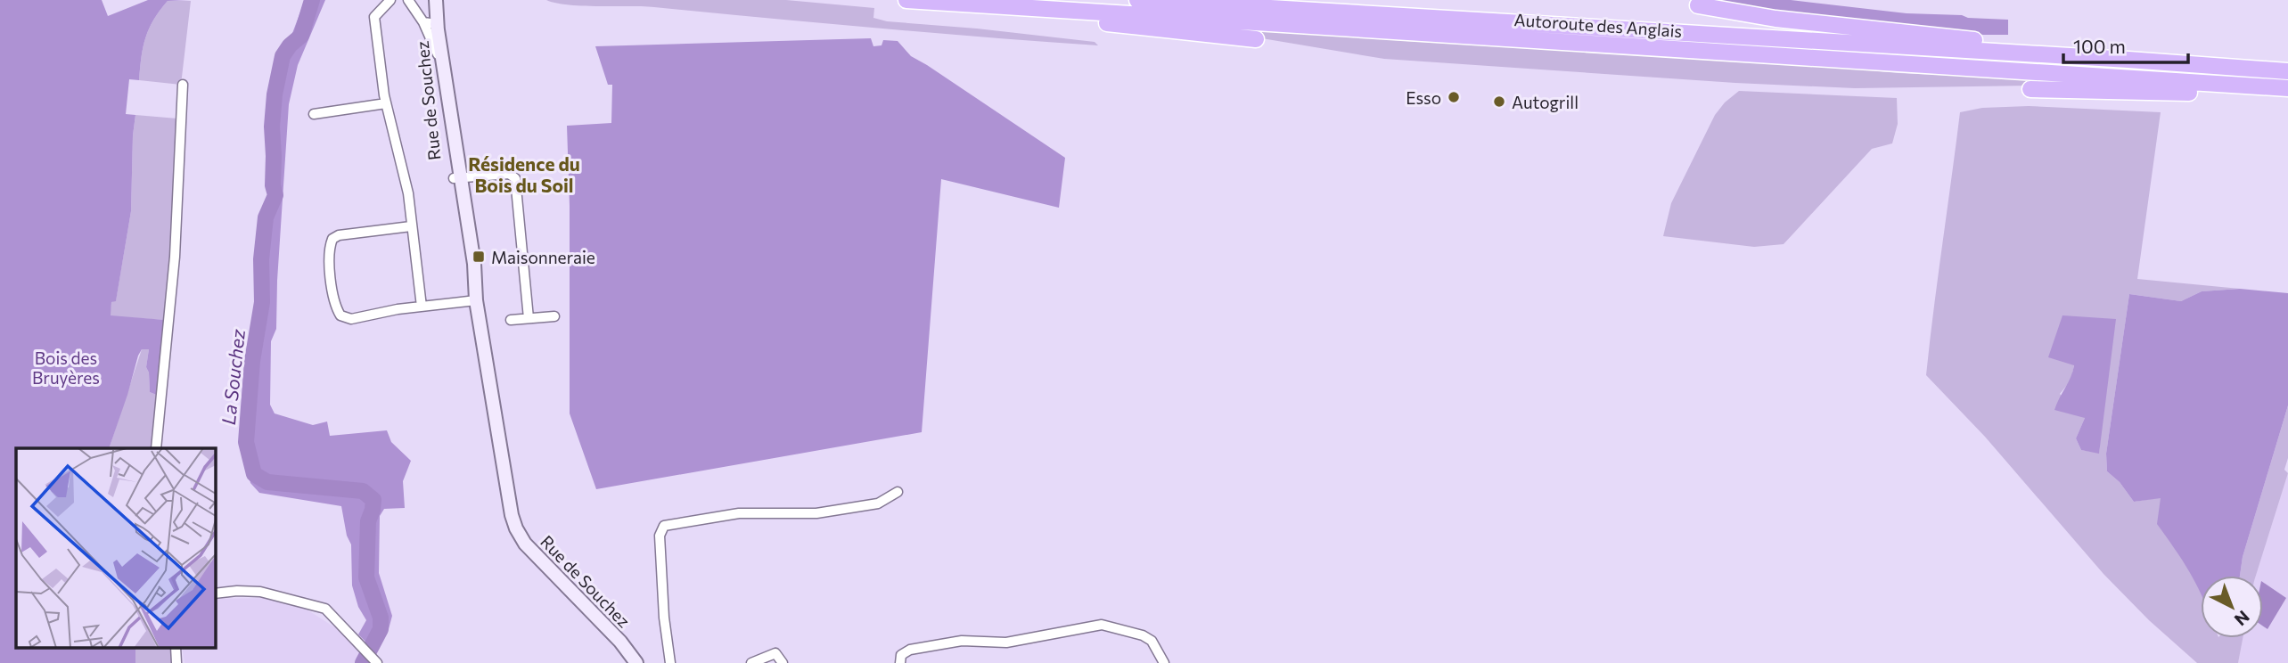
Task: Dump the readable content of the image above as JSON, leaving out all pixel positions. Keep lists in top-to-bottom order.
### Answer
{
  "streets": {
    "highway": ["Autoroute des Anglais"],
    "main road": ["Rue de Souchez"]
  },
  "districts": ["Résidence du Bois du Soil"],
  "water": ["La Souchez"],
  "parks": ["Bois des Bruyères"],
  "places": {
    "other": ["Esso", "Autogrill"],
    "transit": ["Maisonneraie"]
  },
  "scale_bar": "100 m",
  "north": "bottom right"
}
